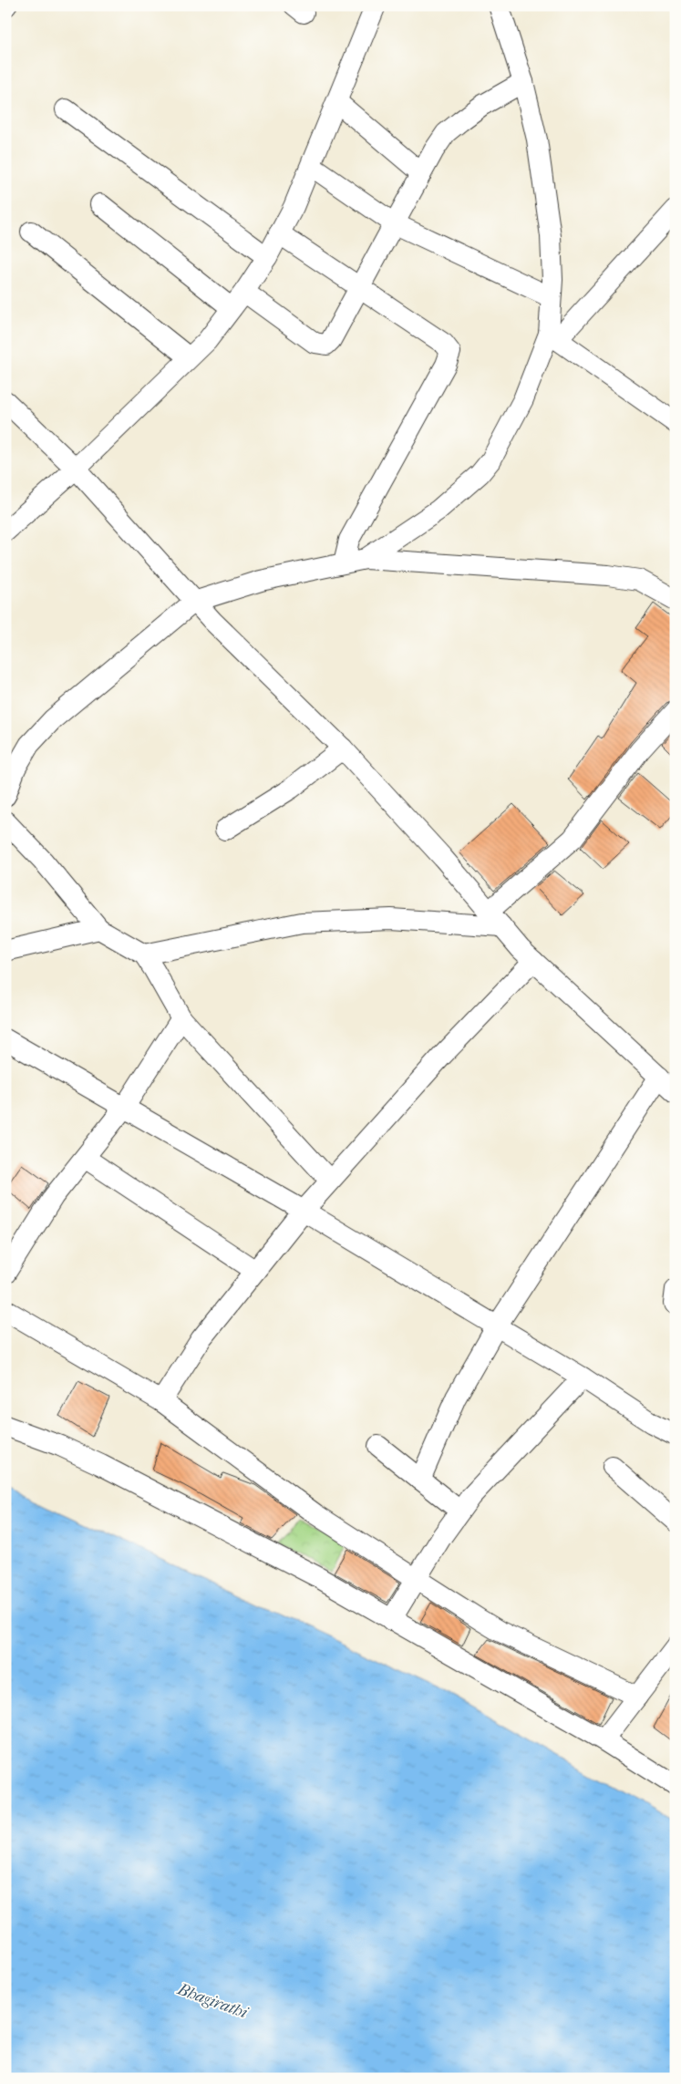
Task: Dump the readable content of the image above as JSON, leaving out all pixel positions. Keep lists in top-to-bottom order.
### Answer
{
  "water": ["Bhagirathi"]
}
